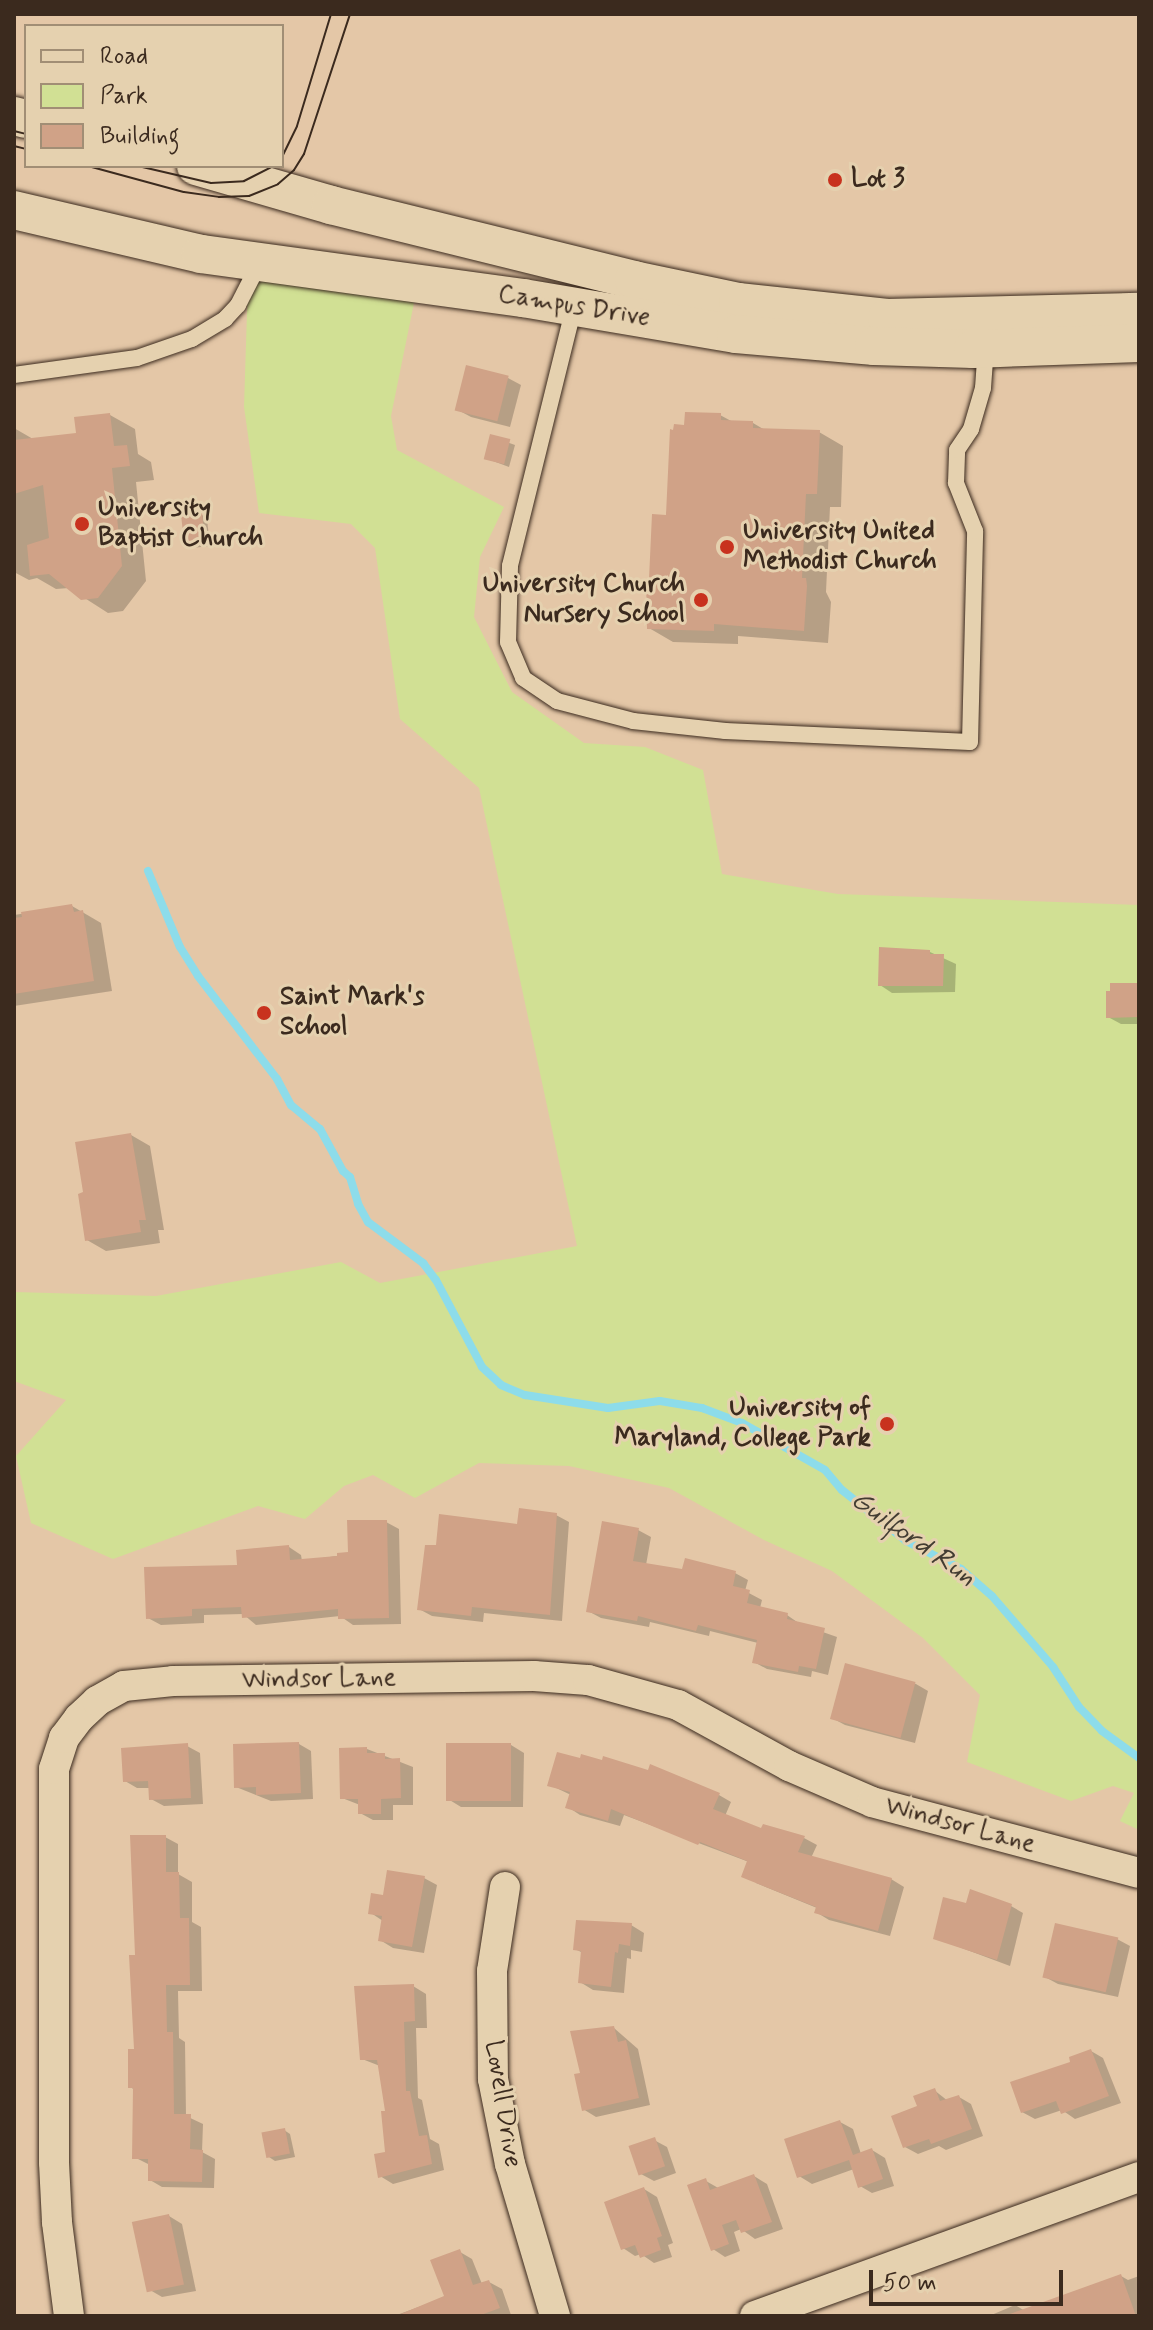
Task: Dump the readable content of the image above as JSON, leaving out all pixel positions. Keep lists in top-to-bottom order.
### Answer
{
  "streets": {
    "street": ["Campus Drive", "Windsor Lane", "Lovell Drive"]
  },
  "water": ["Guilford Run"],
  "places": [
    "Lot 3",
    "University Baptist Church",
    "University United Methodist Church",
    "University Church Nursery School",
    "Saint Mark's School",
    "University of Maryland, College Park"
  ],
  "legend": ["Road", "Park", "Building"],
  "scale_bar": "50 m"
}
